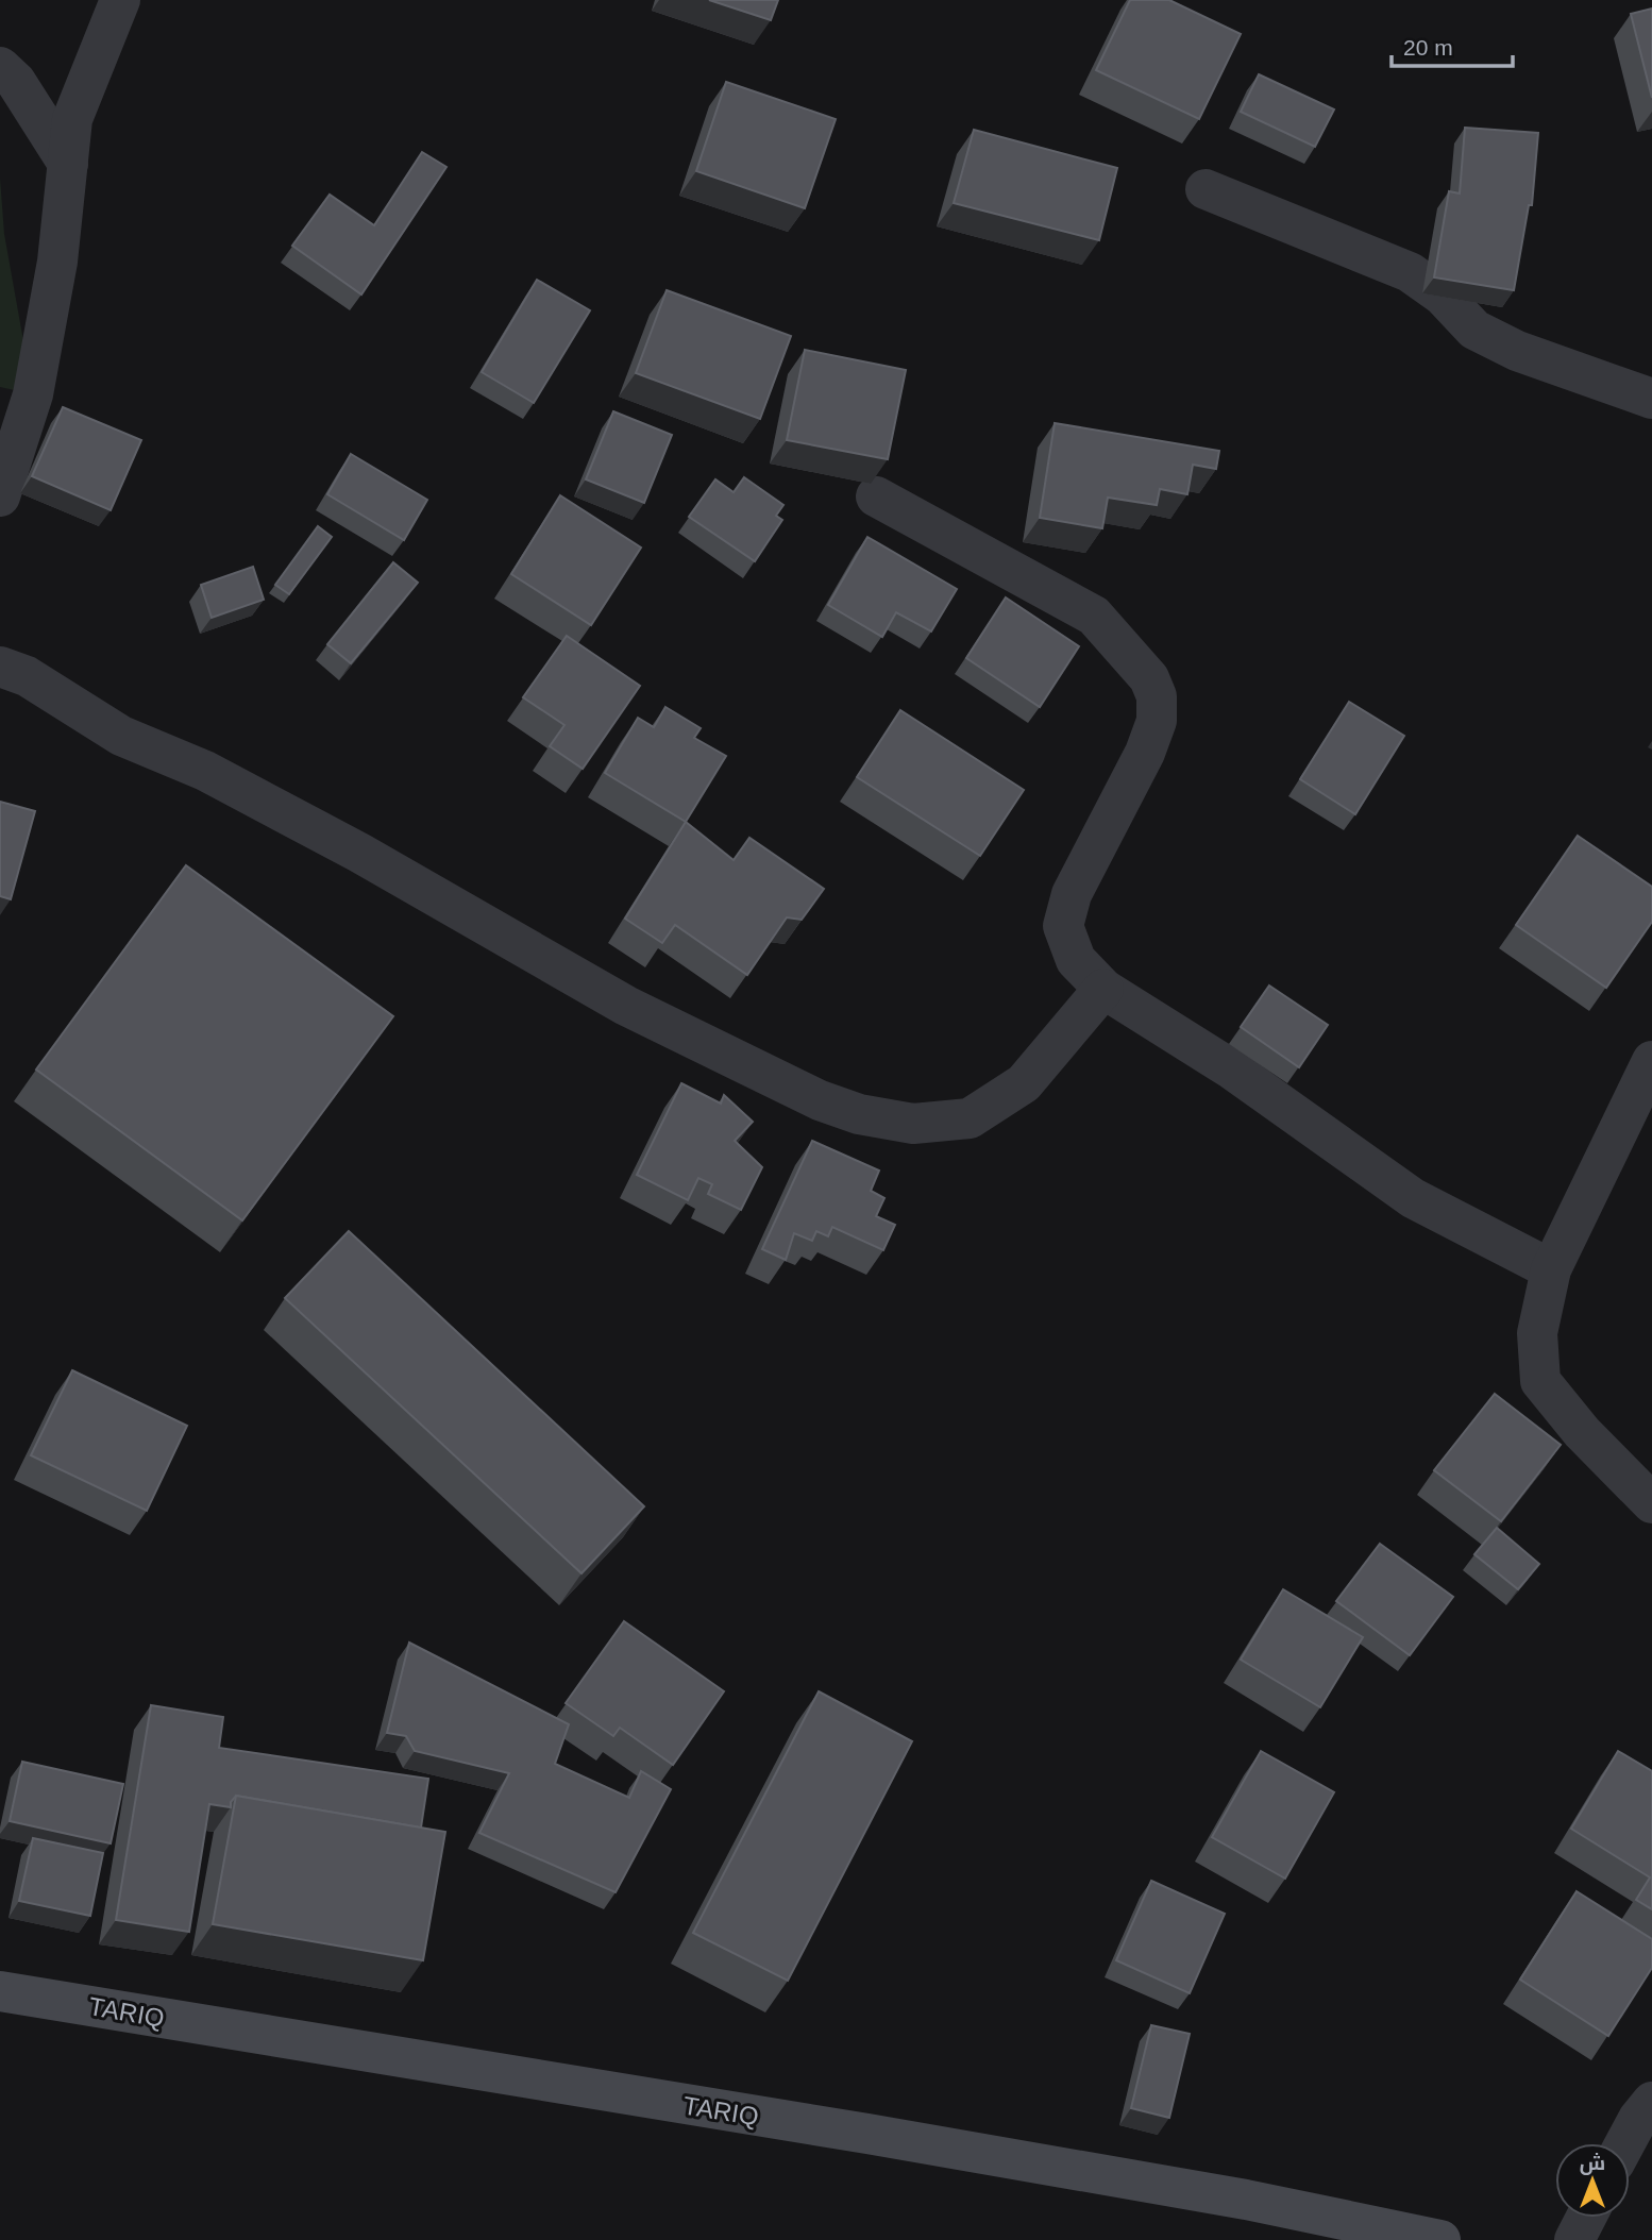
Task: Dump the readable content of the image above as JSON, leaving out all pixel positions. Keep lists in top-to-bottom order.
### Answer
{
  "streets": {
    "main road": ["TARIQ"]
  },
  "scale_bar": "20 m",
  "north": "top"
}
